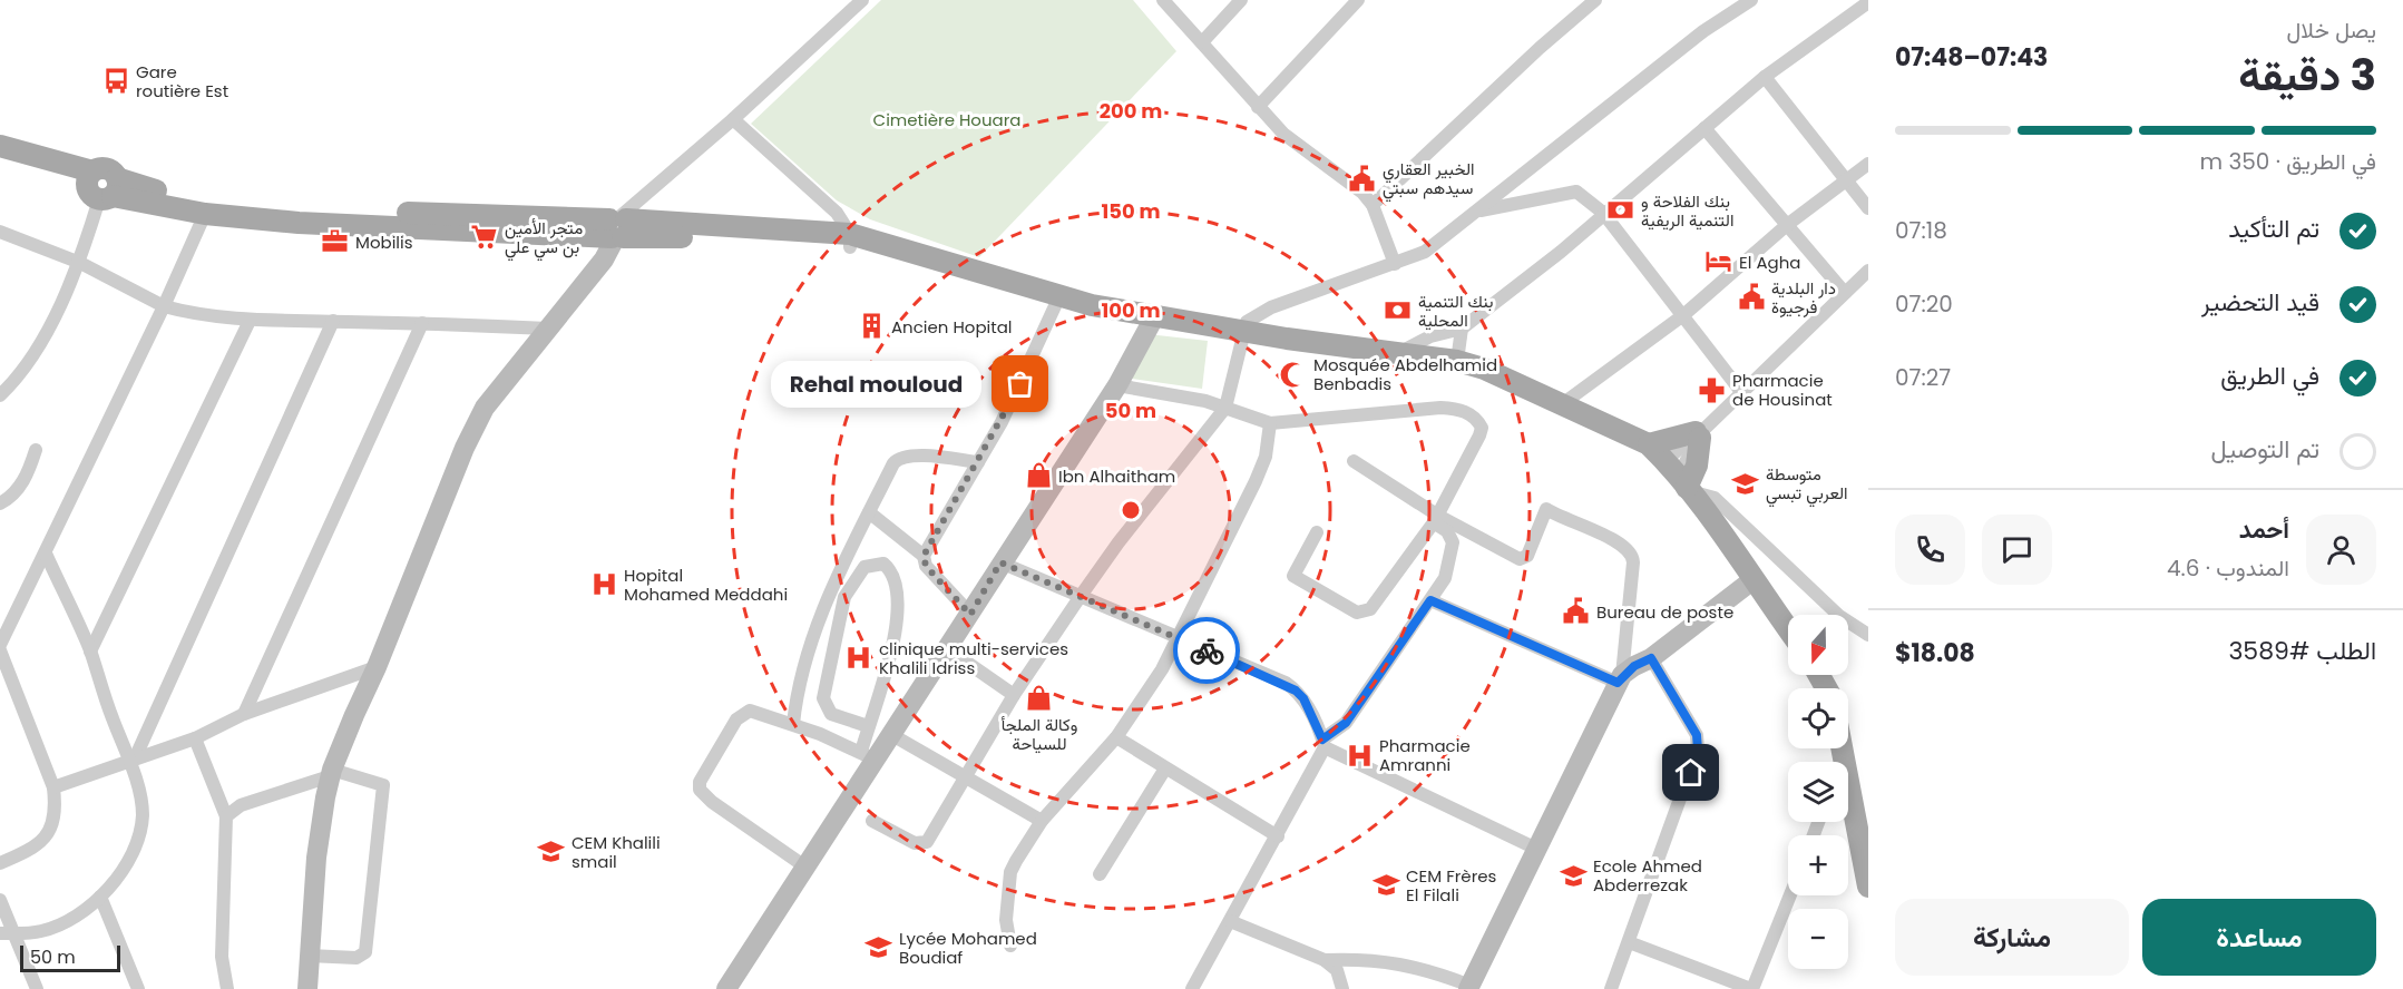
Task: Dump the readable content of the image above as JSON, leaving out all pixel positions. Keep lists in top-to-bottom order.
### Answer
{
  "parks": ["Cimetière Houara"],
  "places": {
    "bus stop": ["Gare routière Est"],
    "public building": ["الخبير العقاري سيدهم سبتي", "دار البلدية فرجيوة", "Bureau de poste"],
    "bank": ["بنك الفلاحة و التنمية الريفية", "بنك التنمية المحلية"],
    "supermarket": ["متجر الأمين بن سي علي"],
    "office": ["Mobilis"],
    "hotel": ["El Agha"],
    "building": ["Ancien Hopital"],
    "mosque": ["Mosquée Abdelhamid Benbadis"],
    "other": ["Rehal mouloud"],
    "pharmacy": ["Pharmacie de Housinat"],
    "shop": ["Ibn Alhaitham", "وكالة الملجأ للسياحة"],
    "school or university": [
      "متوسطة العربي تبسي",
      "CEM Khalili smail",
      "Ecole Ahmed Abderrezak",
      "CEM Frères El Filali",
      "Lycée Mohamed Boudiaf"
    ],
    "hospital": ["Hopital Mohamed Meddahi", "clinique multi-services Khalili Idriss", "Pharmacie Amranni"]
  },
  "scale_bar": "50 m",
  "north": "bottom",
  "page": {
    "heading": ["3 دقيقة", "يصل خلال", "07:43–07:48"],
    "panel": [
      "أحمد",
      "المندوب · 4.6",
      "الطلب #3589",
      "$18.08"
    ],
    "bar": "في الطريق · 350 m",
    "list": [
      ["تم التأكيد", "07:18"],
      ["قيد التحضير", "07:20"],
      ["في الطريق", "07:27"],
      "تم التوصيل"
    ],
    "bubble": "Rehal mouloud",
    "map_buttons": ["+", "−"],
    "buttons": ["مساعدة", "مشاركة"],
    "scale": "50 m"
  },
  "rings": [
    "200 m",
    "150 m",
    "100 m",
    "50 m"
  ]
}
